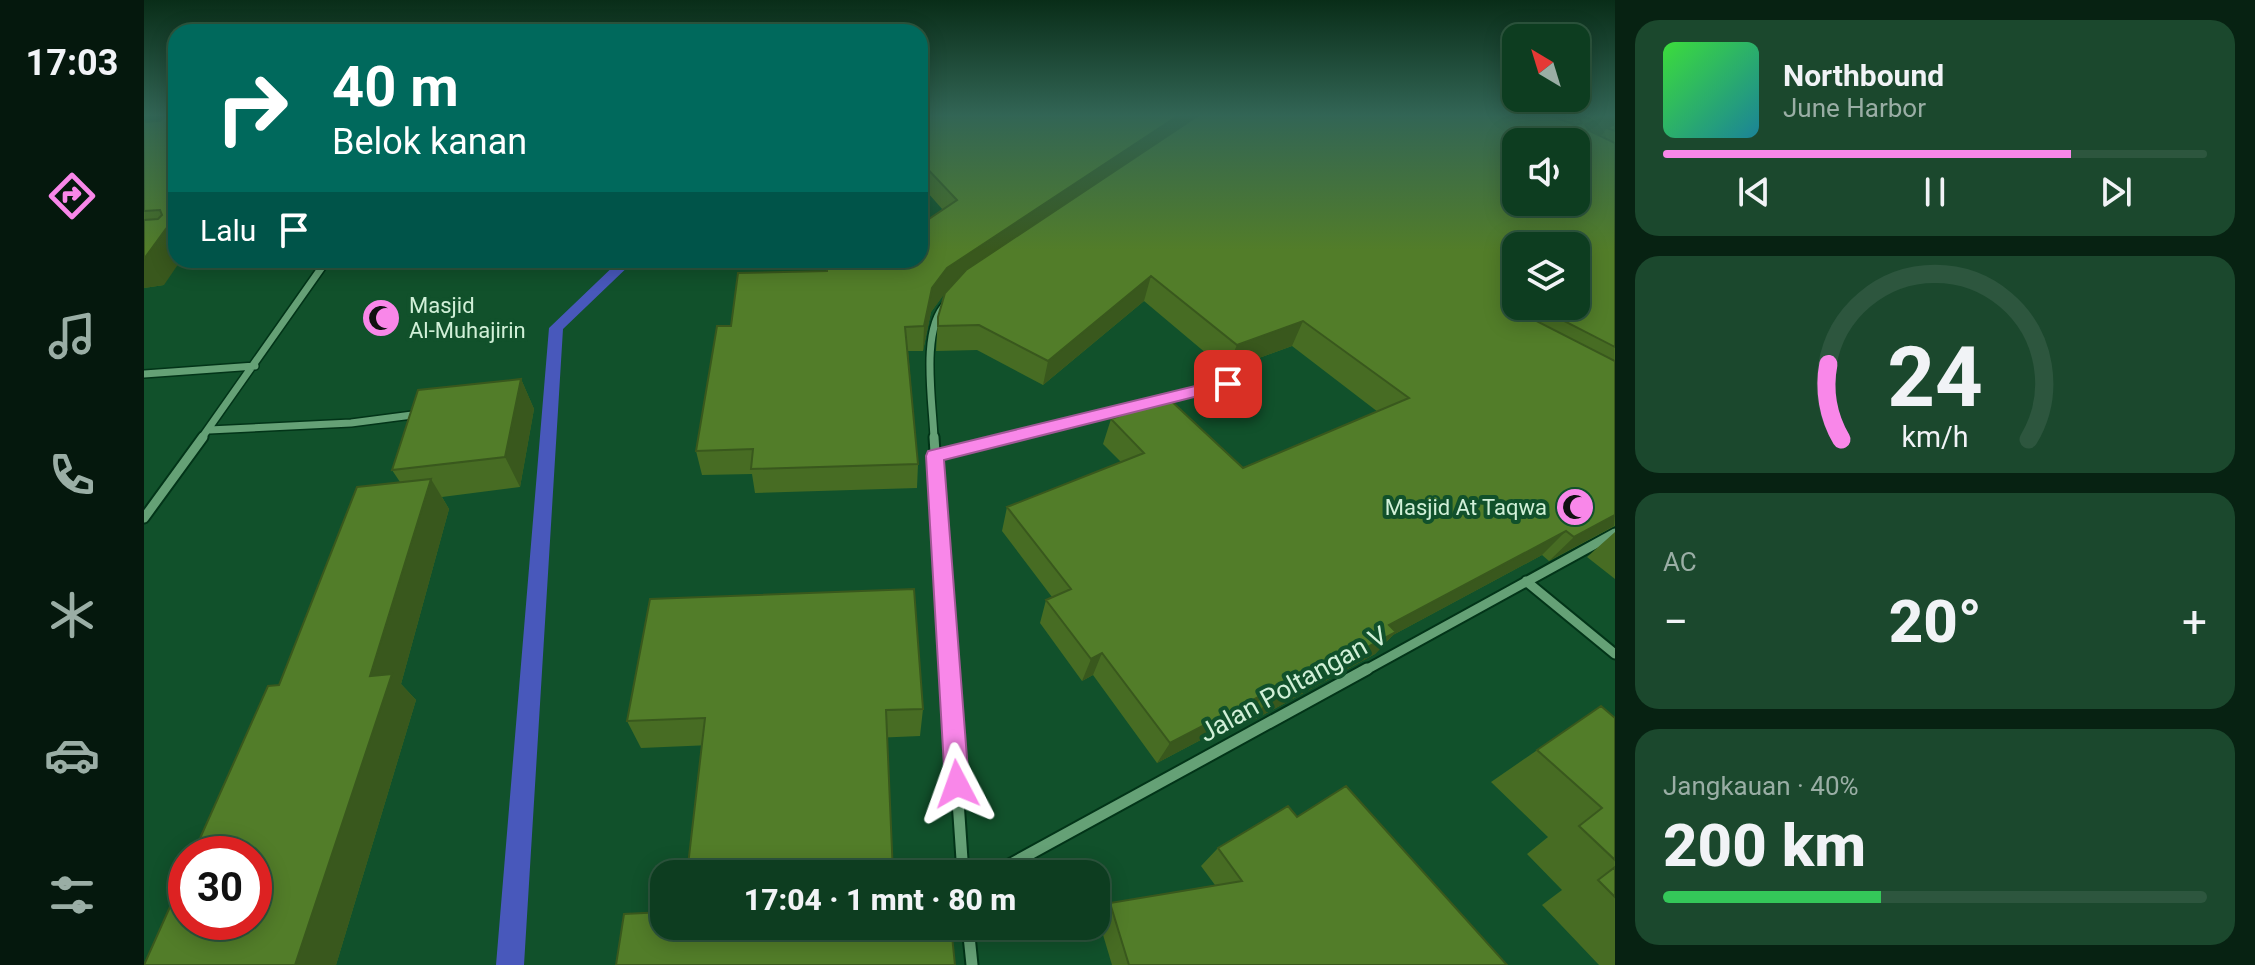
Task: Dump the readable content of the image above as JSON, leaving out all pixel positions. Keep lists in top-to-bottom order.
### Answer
{
  "streets": {
    "street": ["Jalan Poltangan V"]
  },
  "places": {
    "mosque": ["Masjid Al-Muhajirin", "Masjid At Taqwa"]
  },
  "north": "top left",
  "page": {
    "tabs": "17:03",
    "turn": ["40 m", "Belok kanan"],
    "song": ["Northbound", "June Harbor"],
    "then": "Lalu",
    "tile": [
      "AC",
      ["Jangkauan · 40%", "200 km"]
    ],
    "heat": ["−", "20°", "+"],
    "limit": "30",
    "trip": "17:04 · 1 mnt · 80 m",
    "gauge": ["24", "km/h"]
  }
}
